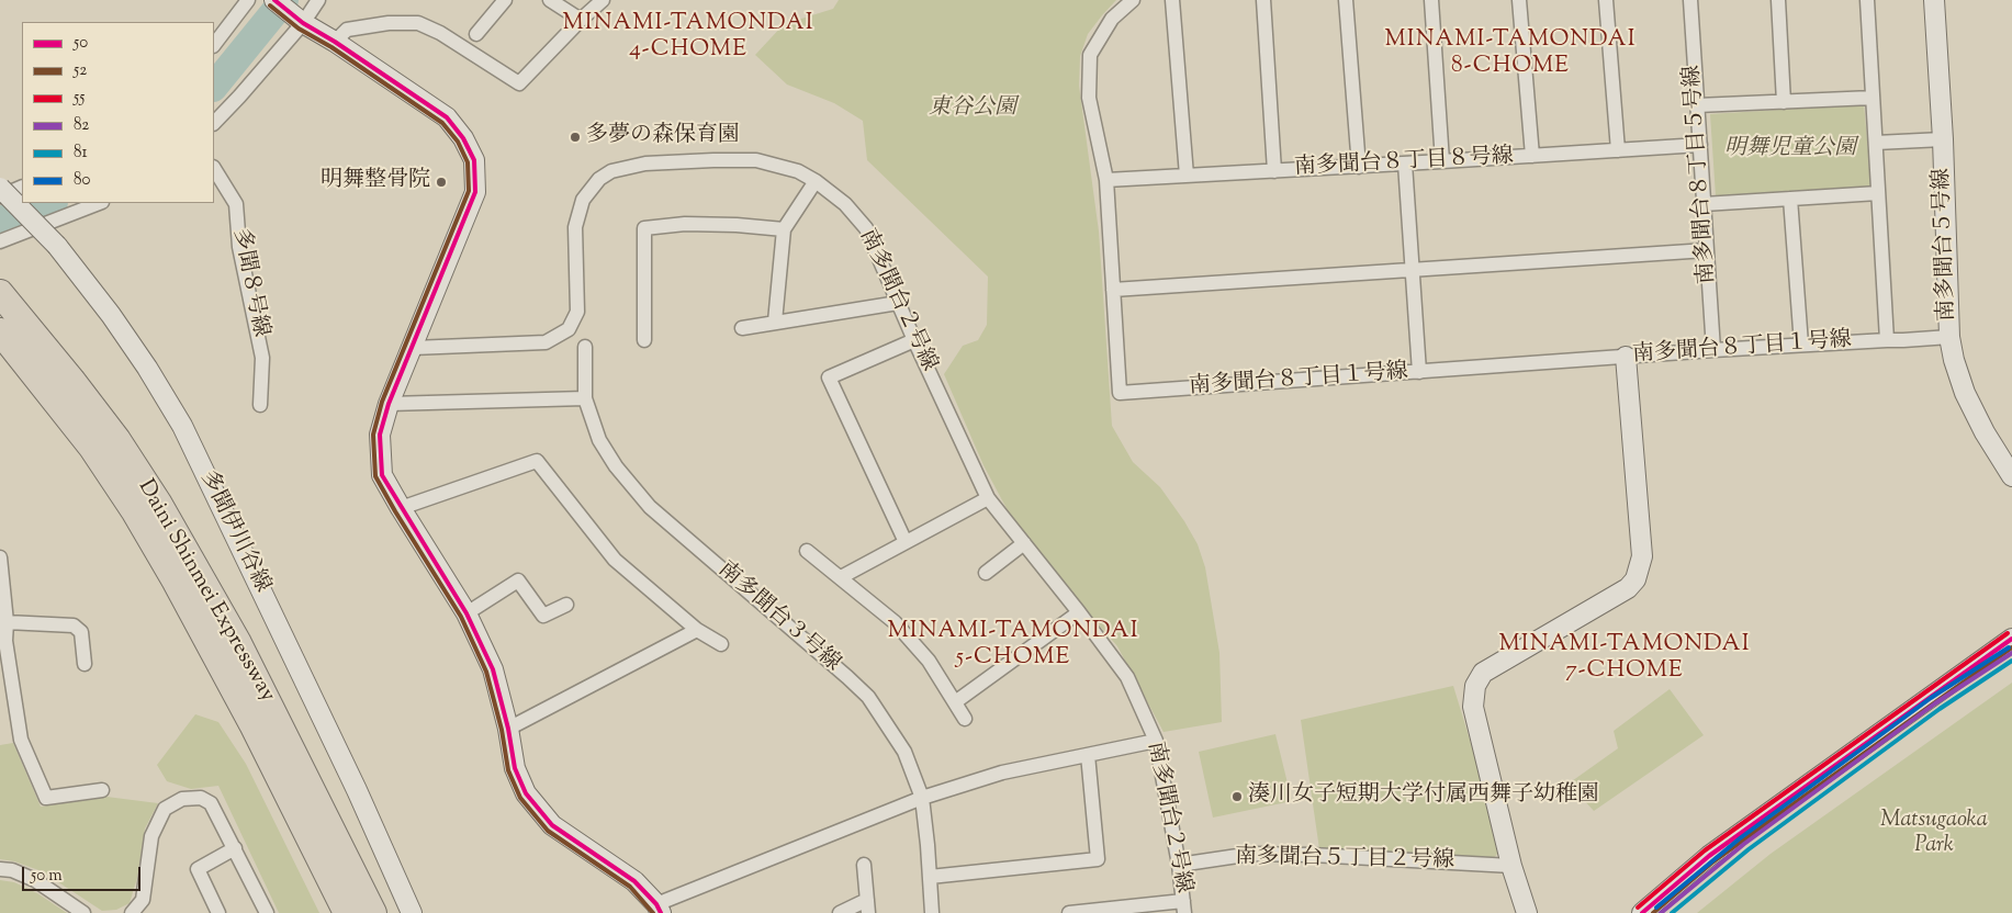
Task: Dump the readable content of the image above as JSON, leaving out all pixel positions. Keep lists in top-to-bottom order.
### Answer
{
  "streets": {
    "highway": ["Daini Shinmei Expressway"],
    "street": [
      "南多聞台８丁目８号線",
      "南多聞台８丁目５号線",
      "南多聞台５号線",
      "多聞８号線",
      "南多聞台２号線",
      "南多聞台８丁目１号線",
      "多聞伊川谷線",
      "南多聞台３号線",
      "南多聞台５丁目２号線"
    ]
  },
  "crossings": [
    ["南多聞台８丁目８号線", "南多聞台８丁目５号線"],
    ["南多聞台８丁目８号線", "南多聞台８丁目１号線"],
    ["南多聞台８丁目５号線", "南多聞台８丁目１号線"],
    ["南多聞台５号線", "南多聞台８丁目１号線"],
    ["南多聞台２号線", "南多聞台５丁目２号線"]
  ],
  "districts": [
    "MINAMI-TAMONDAI 4-CHOME",
    "MINAMI-TAMONDAI 8-CHOME",
    "MINAMI-TAMONDAI 5-CHOME",
    "MINAMI-TAMONDAI 7-CHOME"
  ],
  "parks": ["東谷公園", "明舞児童公園", "Matsugaoka Park"],
  "places": ["多夢の森保育園", "明舞整骨院", "湊川女子短期大学付属西舞子幼稚園"],
  "lines": [
    "transit line 50",
    "transit line 52",
    "transit line 55",
    "transit line 80",
    "transit line 82",
    "transit line 81"
  ],
  "legend": [
    "50",
    "52",
    "55",
    "82",
    "81",
    "80"
  ],
  "scale_bar": "50 m"
}
